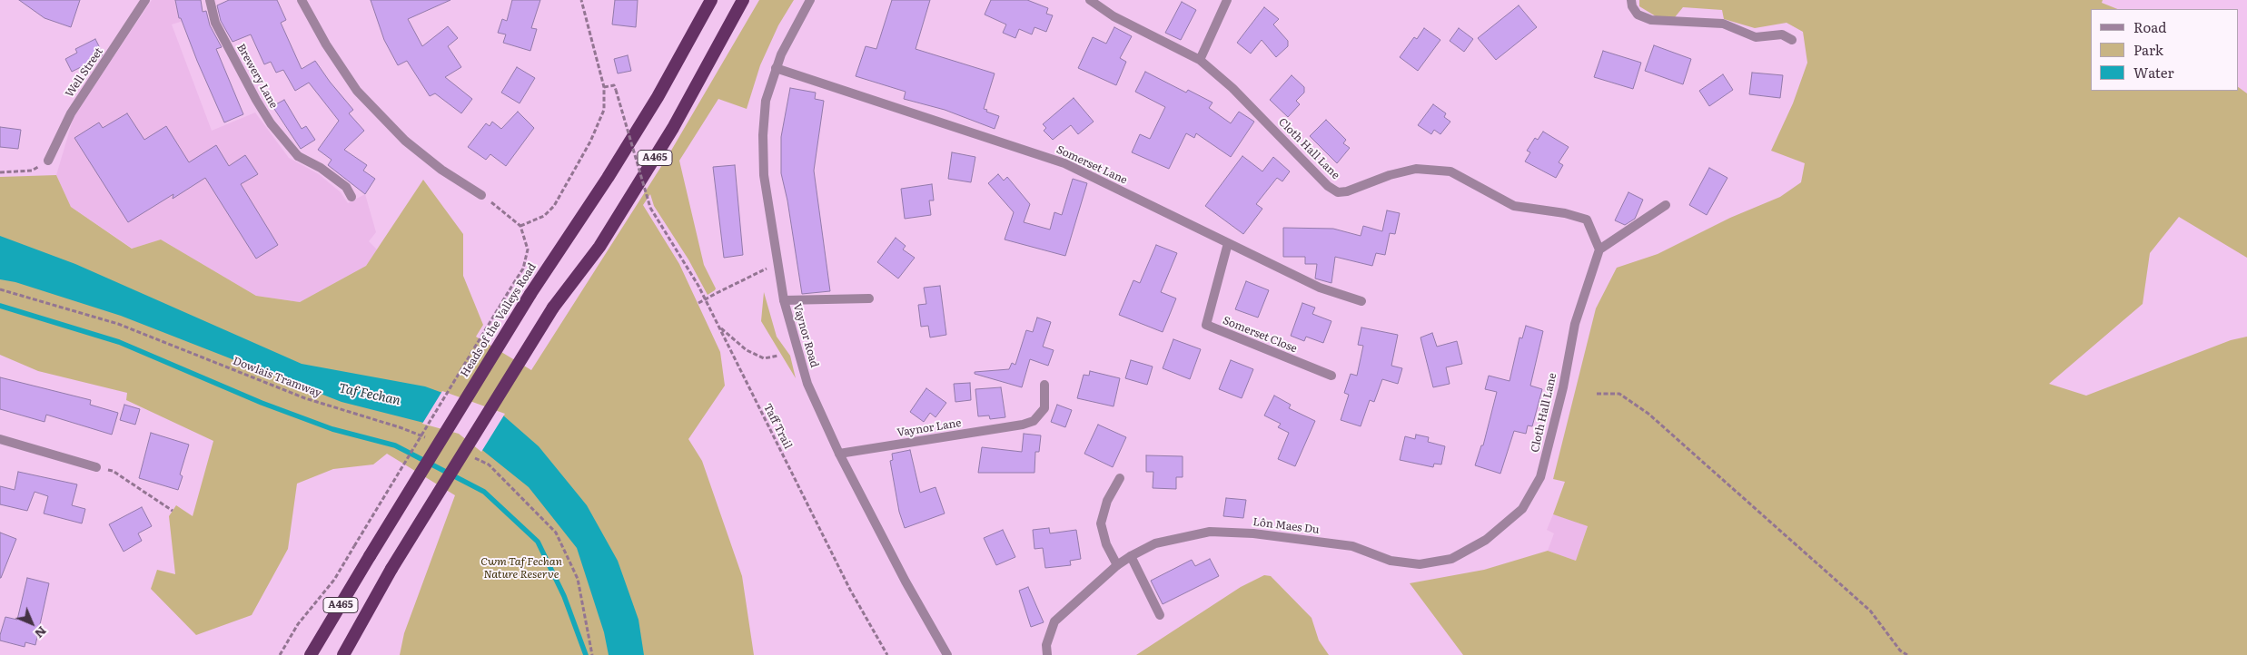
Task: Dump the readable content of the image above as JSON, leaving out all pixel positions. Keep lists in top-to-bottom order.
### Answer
{
  "streets": {
    "highway": ["A465", "Heads of the Valleys Road"],
    "street": [
      "Well Street",
      "Brewery Lane",
      "Cloth Hall Lane",
      "Somerset Lane",
      "Somerset Close",
      "Vaynor Road",
      "Vaynor Lane",
      "Lôn Maes Du"
    ],
    "path": ["Dowlais Tramway", "Taff Trail"]
  },
  "crossings": [
    ["Cloth Hall Lane", "Lôn Maes Du"],
    ["Somerset Lane", "Somerset Close"],
    ["Somerset Lane", "Vaynor Road"],
    ["Vaynor Road", "Vaynor Lane"]
  ],
  "water": ["Taf Fechan"],
  "parks": ["Cwm Taf Fechan Nature Reserve"],
  "legend": ["Road", "Park", "Water"],
  "north": "bottom right"
}
